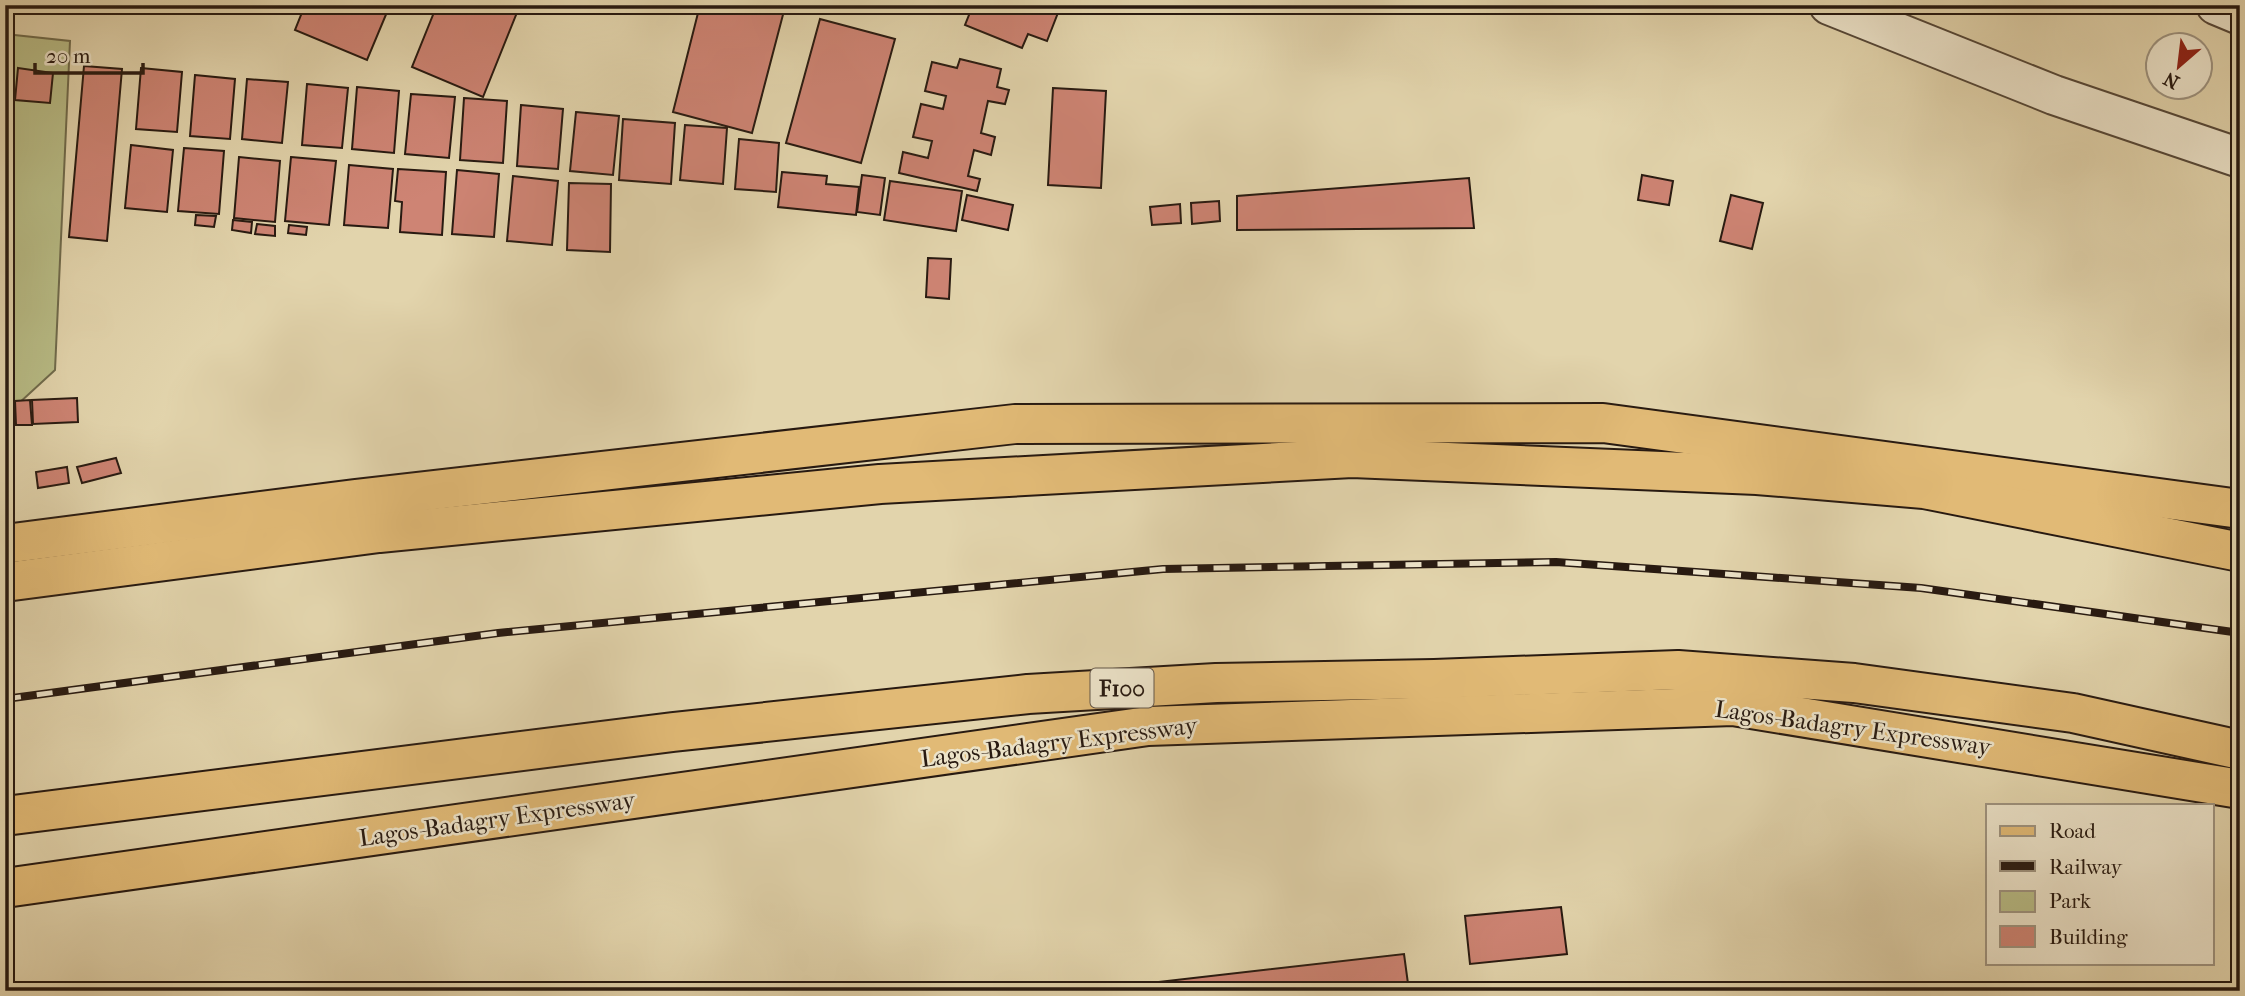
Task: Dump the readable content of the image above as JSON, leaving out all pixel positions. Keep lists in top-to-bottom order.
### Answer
{
  "streets": {
    "main road": ["F100", "Lagos-Badagry Expressway"]
  },
  "legend": [
    "Road",
    "Railway",
    "Park",
    "Building"
  ],
  "scale_bar": "20 m",
  "north": "bottom left"
}
